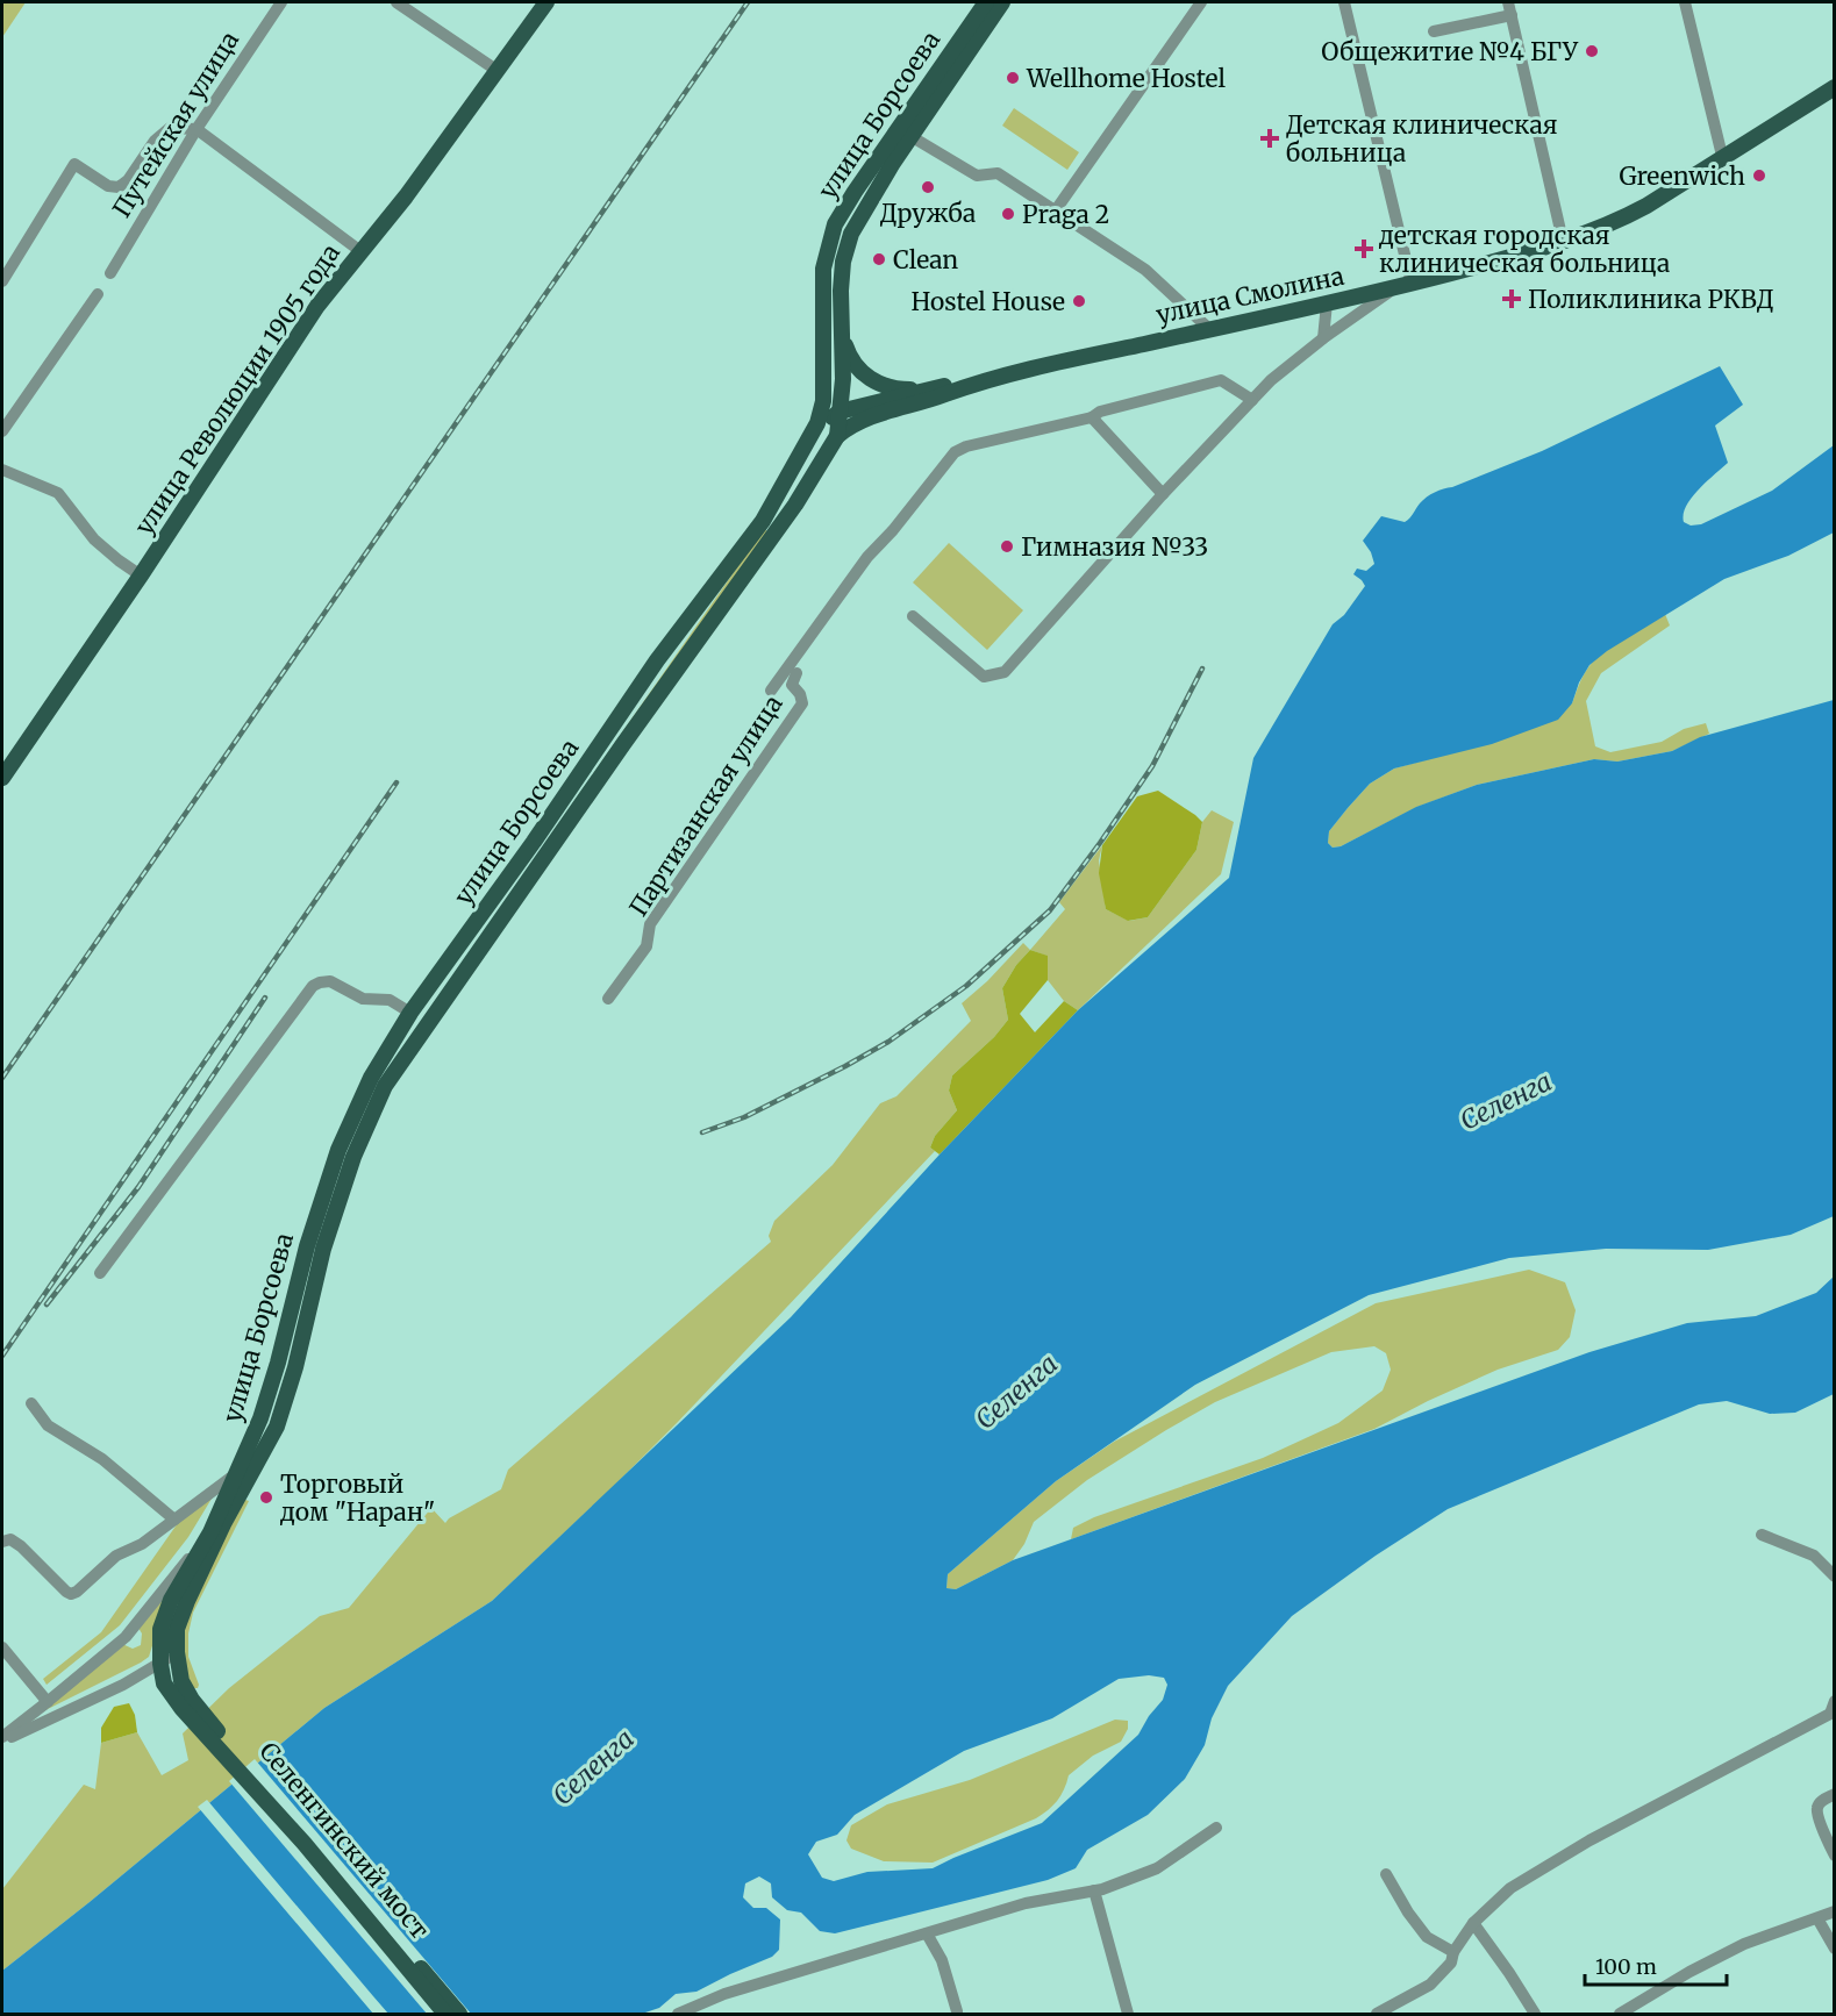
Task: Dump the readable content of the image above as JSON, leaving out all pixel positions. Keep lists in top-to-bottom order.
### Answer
{
  "streets": {
    "main road": [
      "улица Борсоева",
      "улица Смолина",
      "улица Революции 1905 года",
      "Селенгинский мост"
    ],
    "street": ["Путейская улица", "Партизанская улица"]
  },
  "crossings": [
    ["улица Борсоева", "улица Смолина"],
    ["улица Борсоева", "Селенгинский мост"]
  ],
  "water": ["Селенга"],
  "places": {
    "other": [
      "Общежитие №4 БГУ",
      "Wellhome Hostel",
      "Greenwich",
      "Дружба",
      "Praga 2",
      "Clean",
      "Hostel House",
      "Гимназия №33",
      "Торговый дом \"Наран\""
    ],
    "health": ["Детская клиническая больница", "детская городская клиническая больница", "Поликлиника РКВД"]
  },
  "scale_bar": "100 m"
}
